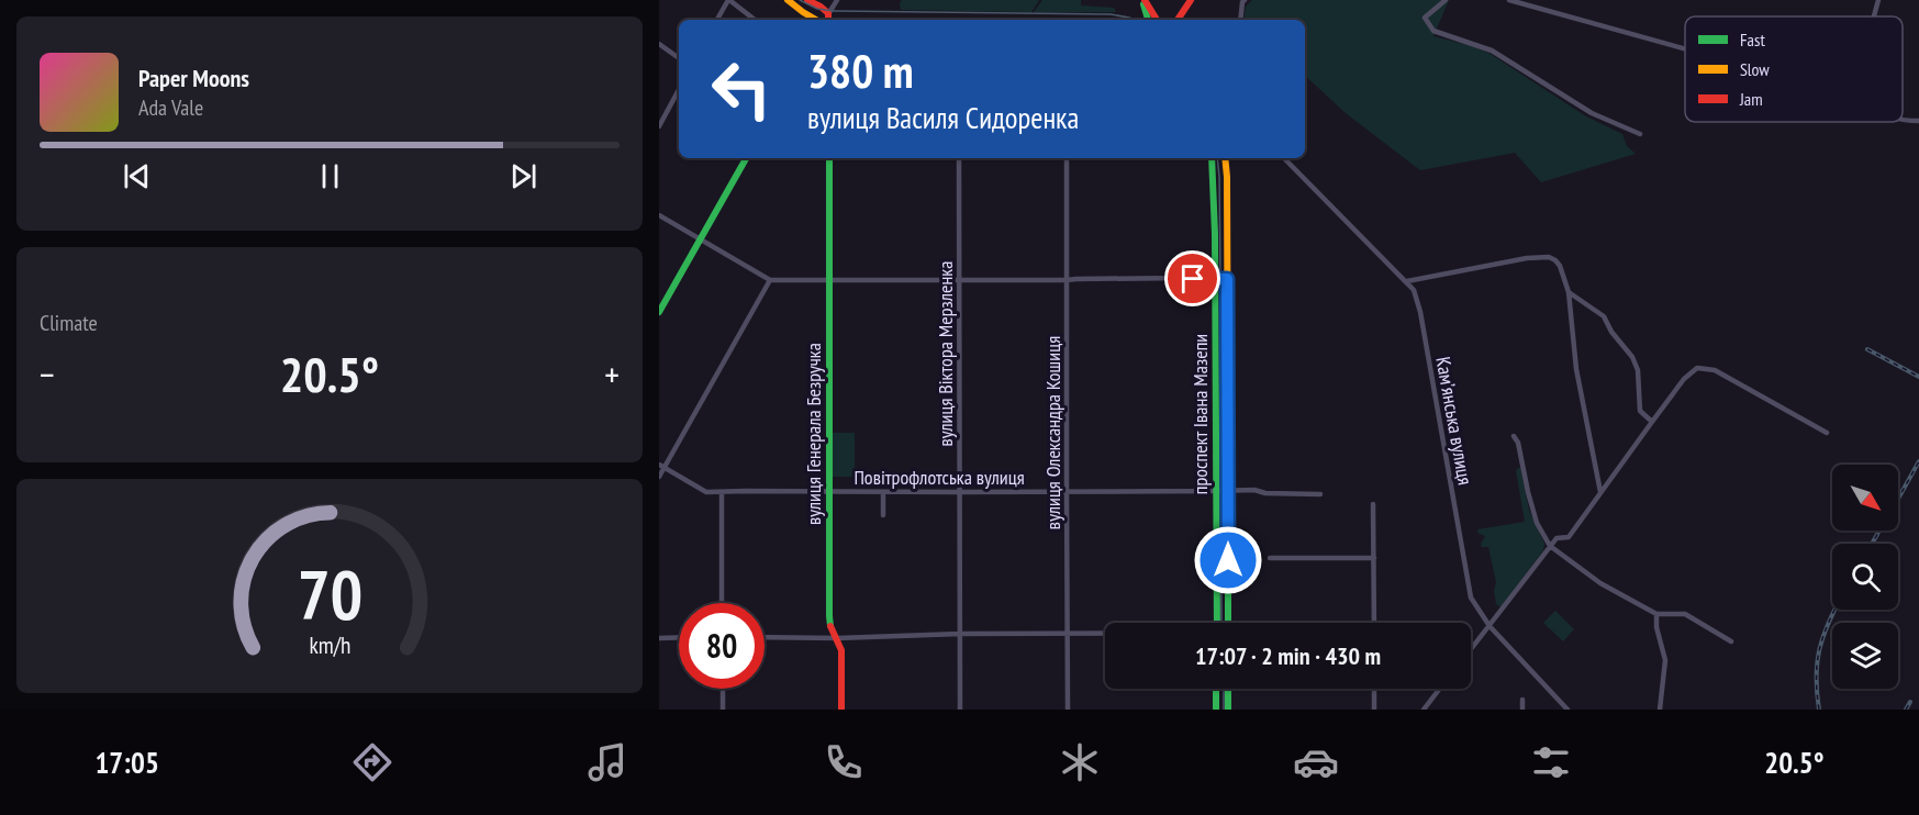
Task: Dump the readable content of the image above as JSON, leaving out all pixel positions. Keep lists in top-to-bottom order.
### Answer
{
  "streets": {
    "main road": ["проспект Івана Мазепи", "вулиця Генерала Безручка"],
    "street": [
      "вулиця Віктора Мерзленка",
      "Камʼянська вулиця",
      "вулиця Олександра Кошиця",
      "Повітрофлотська вулиця"
    ]
  },
  "crossings": [
    ["вулиця Віктора Мерзленка", "Повітрофлотська вулиця"],
    ["проспект Івана Мазепи", "Повітрофлотська вулиця"],
    ["вулиця Олександра Кошиця", "Повітрофлотська вулиця"],
    ["вулиця Генерала Безручка", "Повітрофлотська вулиця"]
  ],
  "legend": ["Fast", "Slow", "Jam"],
  "north": "bottom right",
  "page": {
    "turn": ["380 m", "вулиця Василя Сидоренка"],
    "song": ["Paper Moons", "Ada Vale"],
    "tile": "Climate",
    "heat": ["−", "20.5°", "+"],
    "limit": "80",
    "trip": "17:07 · 2 min · 430 m",
    "tabs": ["17:05", "20.5°"],
    "gauge": ["70", "km/h"]
  }
}
